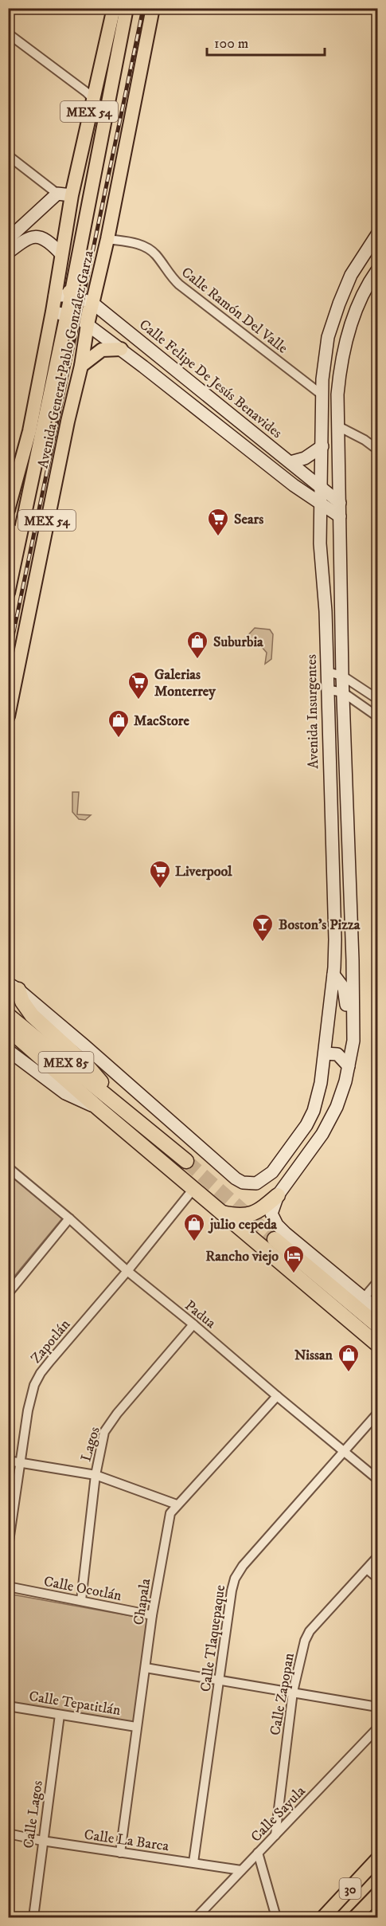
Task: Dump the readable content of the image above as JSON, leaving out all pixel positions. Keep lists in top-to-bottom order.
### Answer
{
  "streets": {
    "highway": ["MEX 85"],
    "main road": [
      "MEX 54",
      "Avenida General Pablo González Garza",
      "Calle Felipe De Jesús Benavides",
      "Avenida Insurgentes",
      "30"
    ],
    "street": [
      "Calle Ramón Del Valle",
      "Padua",
      "Zapotlán",
      "Lagos",
      "Calle Ocotlán",
      "Chapala",
      "Calle Tlaquepaque",
      "Calle Zapopan",
      "Calle Tepatitlán",
      "Calle Sayula",
      "Calle Lagos",
      "Calle La Barca"
    ]
  },
  "crossings": [
    ["Calle Ramón Del Valle", "Avenida General Pablo González Garza"],
    ["Calle Ramón Del Valle", "Avenida Insurgentes"],
    ["Avenida General Pablo González Garza", "Calle Felipe De Jesús Benavides"],
    ["Calle Felipe De Jesús Benavides", "Avenida Insurgentes"],
    ["MEX 85", "Zapotlán"],
    ["Padua", "Zapotlán"],
    ["Padua", "Lagos"],
    ["Padua", "Chapala"],
    ["Padua", "Calle Tlaquepaque"],
    ["Lagos", "Calle Ocotlán"],
    ["Calle Ocotlán", "Chapala"],
    ["Chapala", "Calle Tepatitlán"],
    ["Chapala", "Calle La Barca"],
    ["Calle Tlaquepaque", "Calle La Barca"],
    ["Calle Zapopan", "Calle Sayula"],
    ["Calle Tepatitlán", "Calle Lagos"],
    ["Calle Sayula", "Calle La Barca"],
    ["Calle Lagos", "Calle La Barca"]
  ],
  "places": {
    "supermarket": ["Sears", "Galerias Monterrey", "Liverpool"],
    "shop": [
      "Suburbia",
      "MacStore",
      "julio cepeda",
      "Nissan"
    ],
    "bar": ["Boston's Pizza"],
    "hotel": ["Rancho viejo"]
  },
  "scale_bar": "100 m"
}
